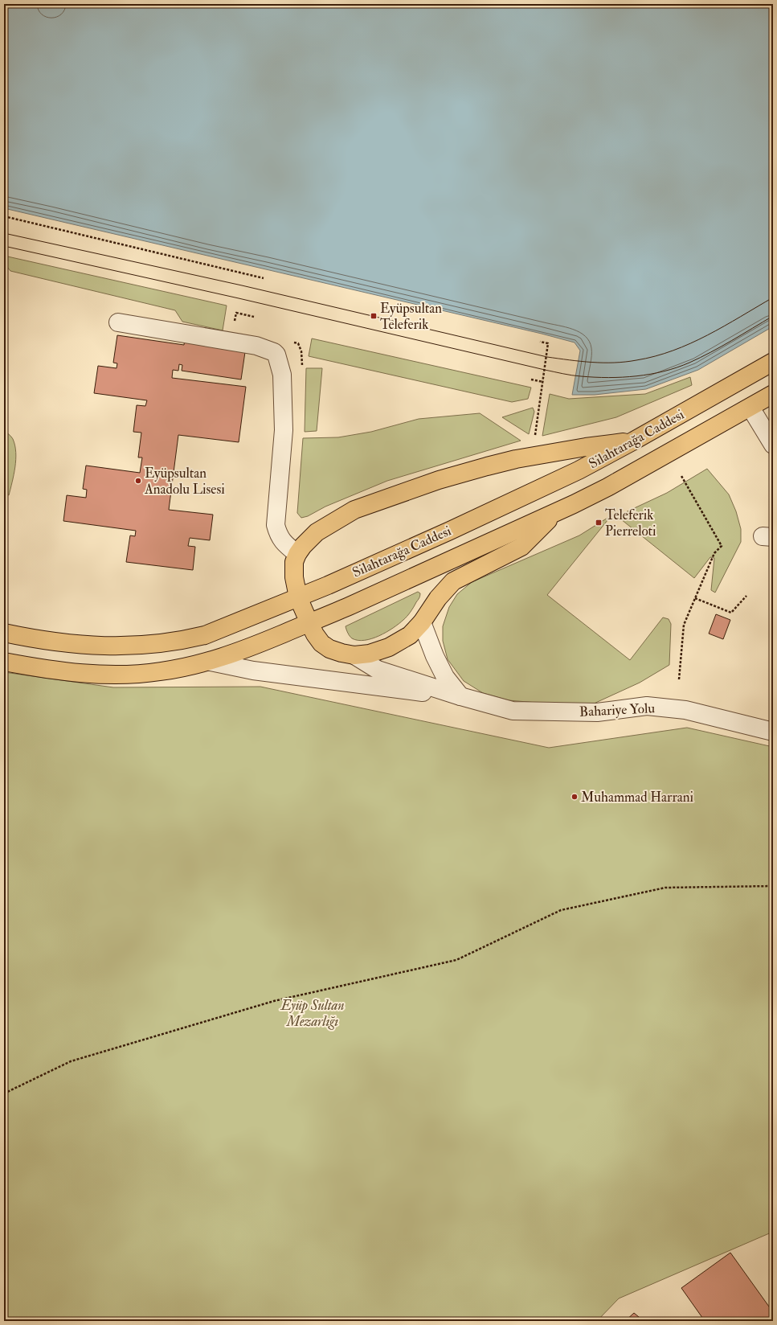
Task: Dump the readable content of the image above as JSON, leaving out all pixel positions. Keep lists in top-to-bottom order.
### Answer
{
  "streets": {
    "main road": ["Silahtarağa Caddesi"],
    "street": ["Bahariye Yolu"]
  },
  "parks": ["Eyüp Sultan Mezarlığı"],
  "places": {
    "transit": ["Eyüpsultan Teleferik", "Teleferik Pierreloti"],
    "other": ["Eyüpsultan Anadolu Lisesi", "Muhammad Harrani"]
  }
}
